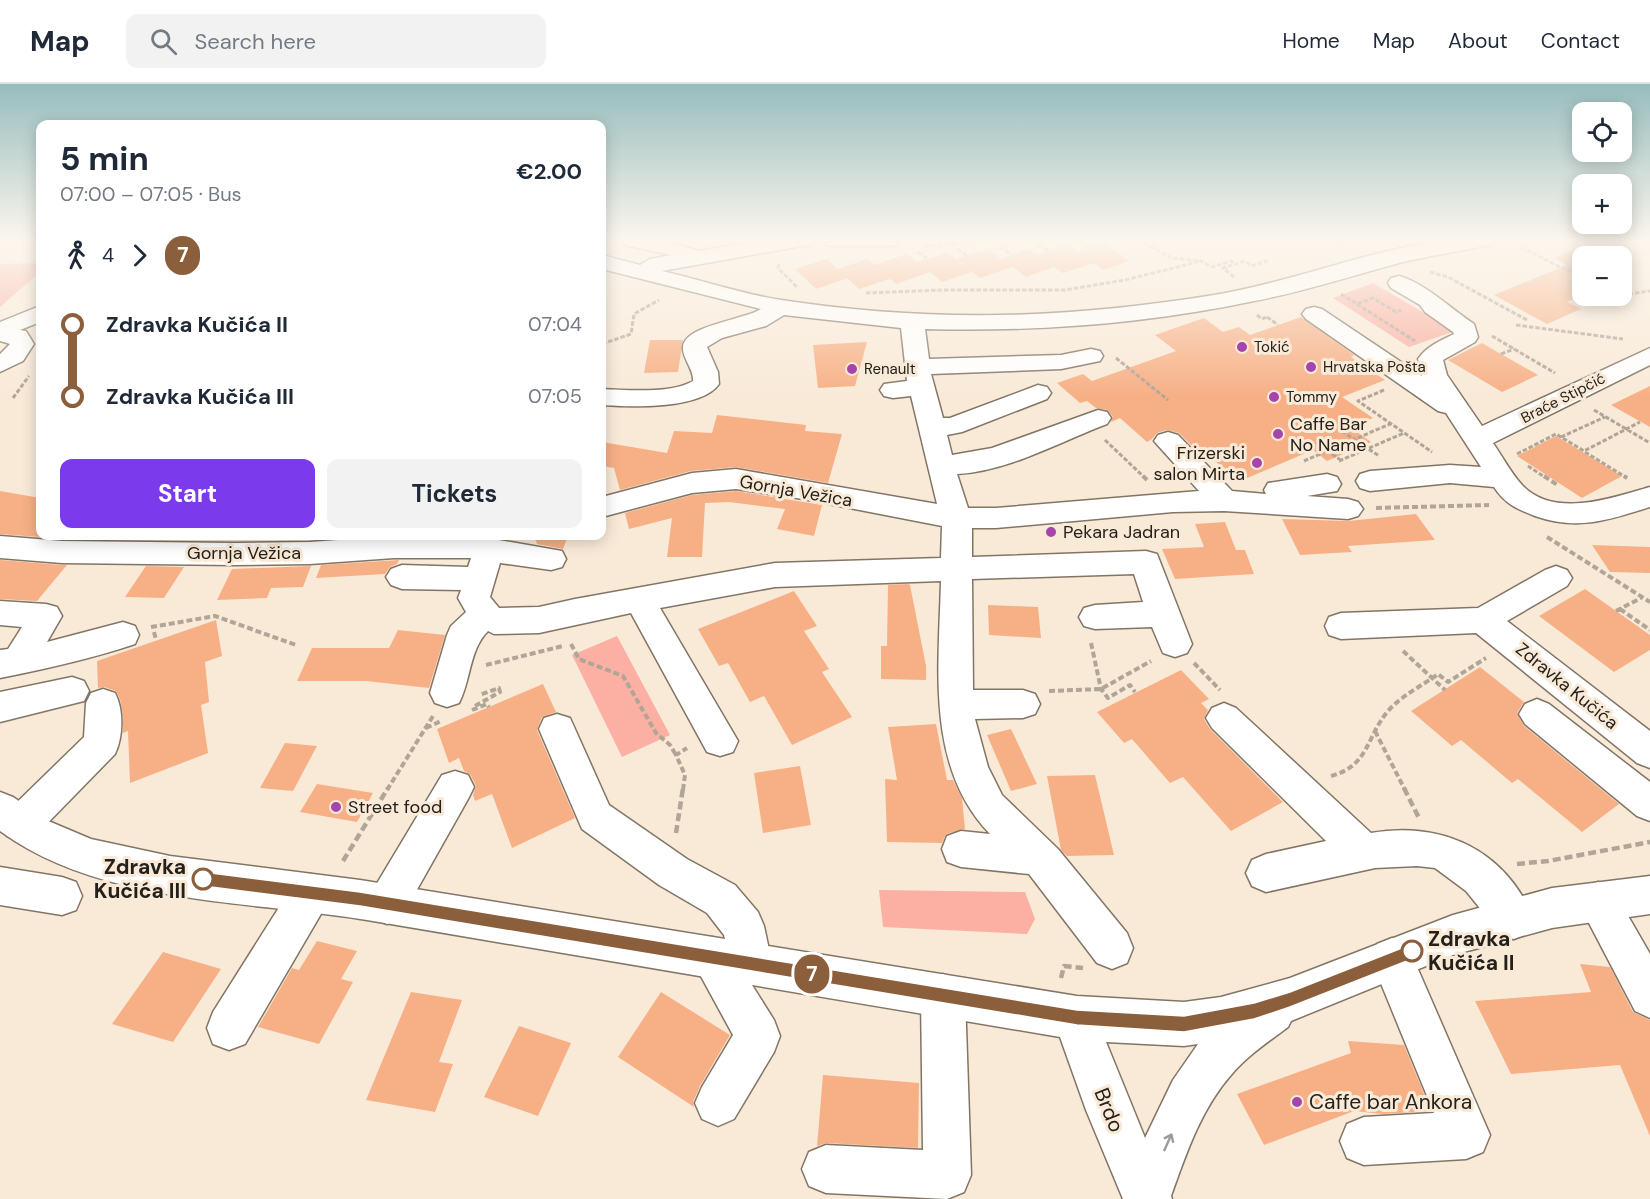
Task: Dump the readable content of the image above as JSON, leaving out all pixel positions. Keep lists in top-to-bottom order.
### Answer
{
  "streets": {
    "street": [
      "Braće Stipčić",
      "Gornja Vežica",
      "Zdravka Kučića",
      "Brdo"
    ]
  },
  "places": [
    "Tokić",
    "Hrvatska Pošta",
    "Renault",
    "Tommy",
    "Caffe Bar No Name",
    "Frizerski salon Mirta",
    "Pekara Jadran",
    "Street food",
    "Zdravka Kučića III",
    "Zdravka Kučića II",
    "Caffe bar Ankora"
  ],
  "lines": ["bus line 7"],
  "page": {
    "header": "Map",
    "search": "Search here",
    "nav": [
      "Home",
      "Map",
      "About",
      "Contact"
    ],
    "on_map": "7",
    "map_buttons": ["+", "−"],
    "heading": ["5 min", "07:00 – 07:05 · Bus", "€2.00"],
    "legs": ["4", "7"],
    "list": [
      {
        "name": "Zdravka Kučića II",
        "value": "07:04"
      },
      {
        "name": "Zdravka Kučića III",
        "value": "07:05"
      }
    ],
    "buttons": ["Start", "Tickets"]
  }
}
